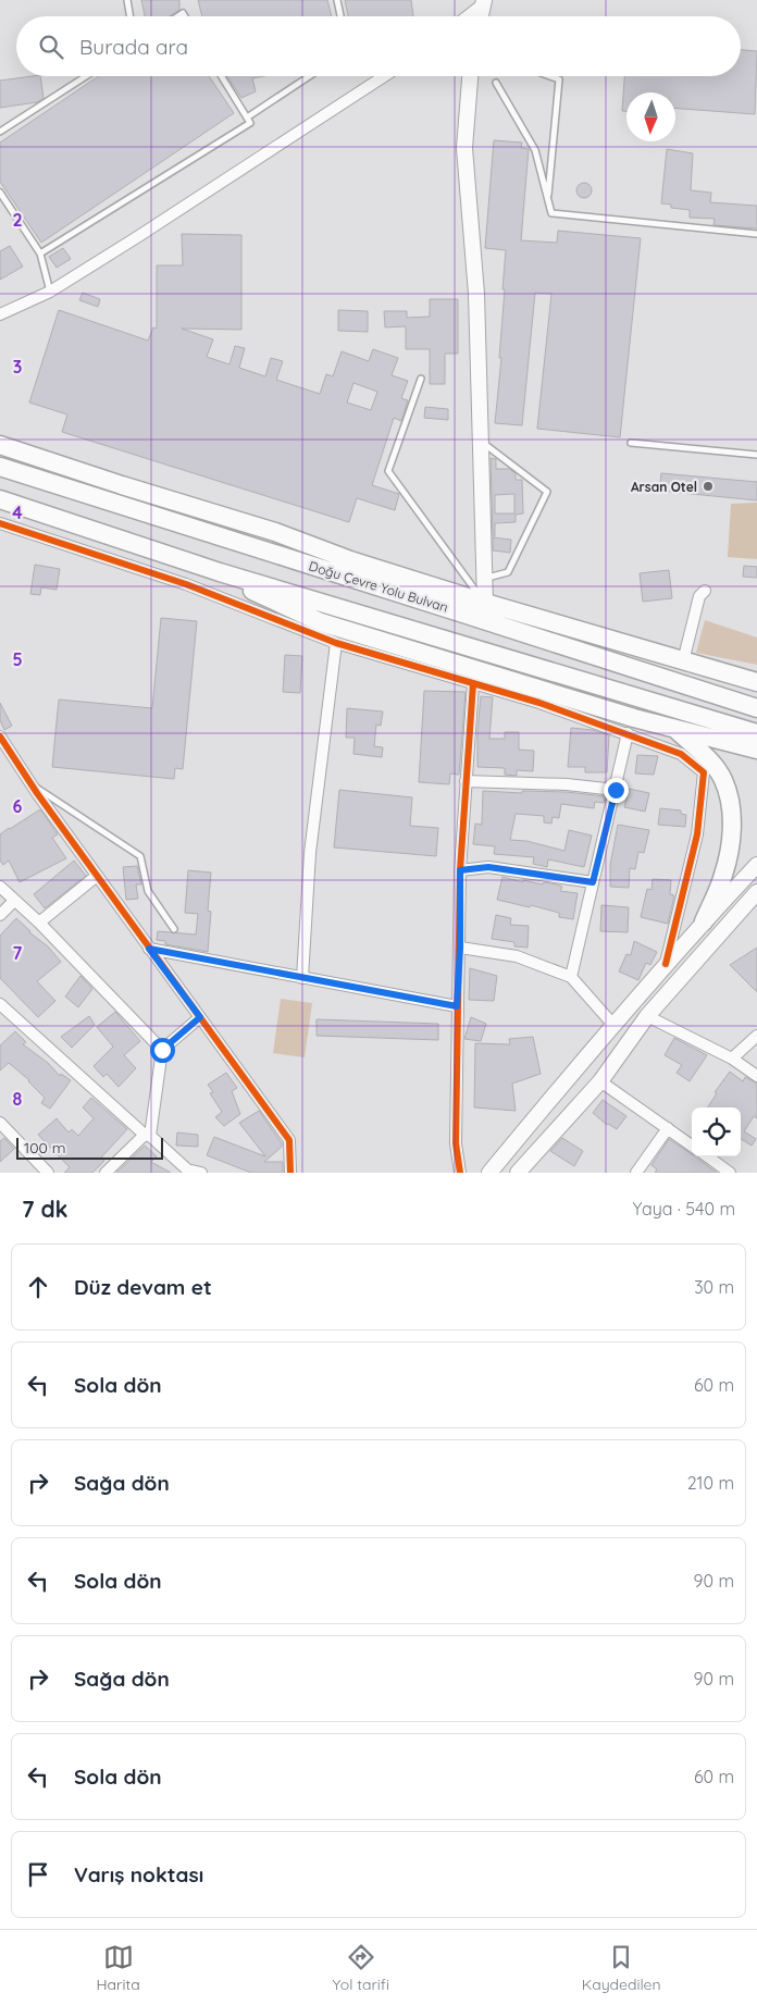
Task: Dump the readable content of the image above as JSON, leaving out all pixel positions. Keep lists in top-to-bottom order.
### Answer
{
  "streets": {
    "highway": ["Doğu Çevre Yolu Bulvarı"]
  },
  "places": ["Arsan Otel"],
  "scale_bar": "100 m",
  "north": "bottom",
  "page": {
    "search": "Burada ara",
    "scale": "100 m",
    "heading": ["7 dk", "Yaya · 540 m"],
    "list": [
      ["Düz devam et", "30 m"],
      ["Sola dön", "60 m"],
      ["Sağa dön", "210 m"],
      ["Sola dön", "90 m"],
      ["Sağa dön", "90 m"],
      ["Sola dön", "60 m"],
      "Varış noktası"
    ],
    "nav": ["Harita", "Yol tarifi", "Kaydedilen"]
  },
  "grid": {
    "rows": [
      "2",
      "3",
      "4",
      "5",
      "6",
      "7",
      "8"
    ]
  }
}
